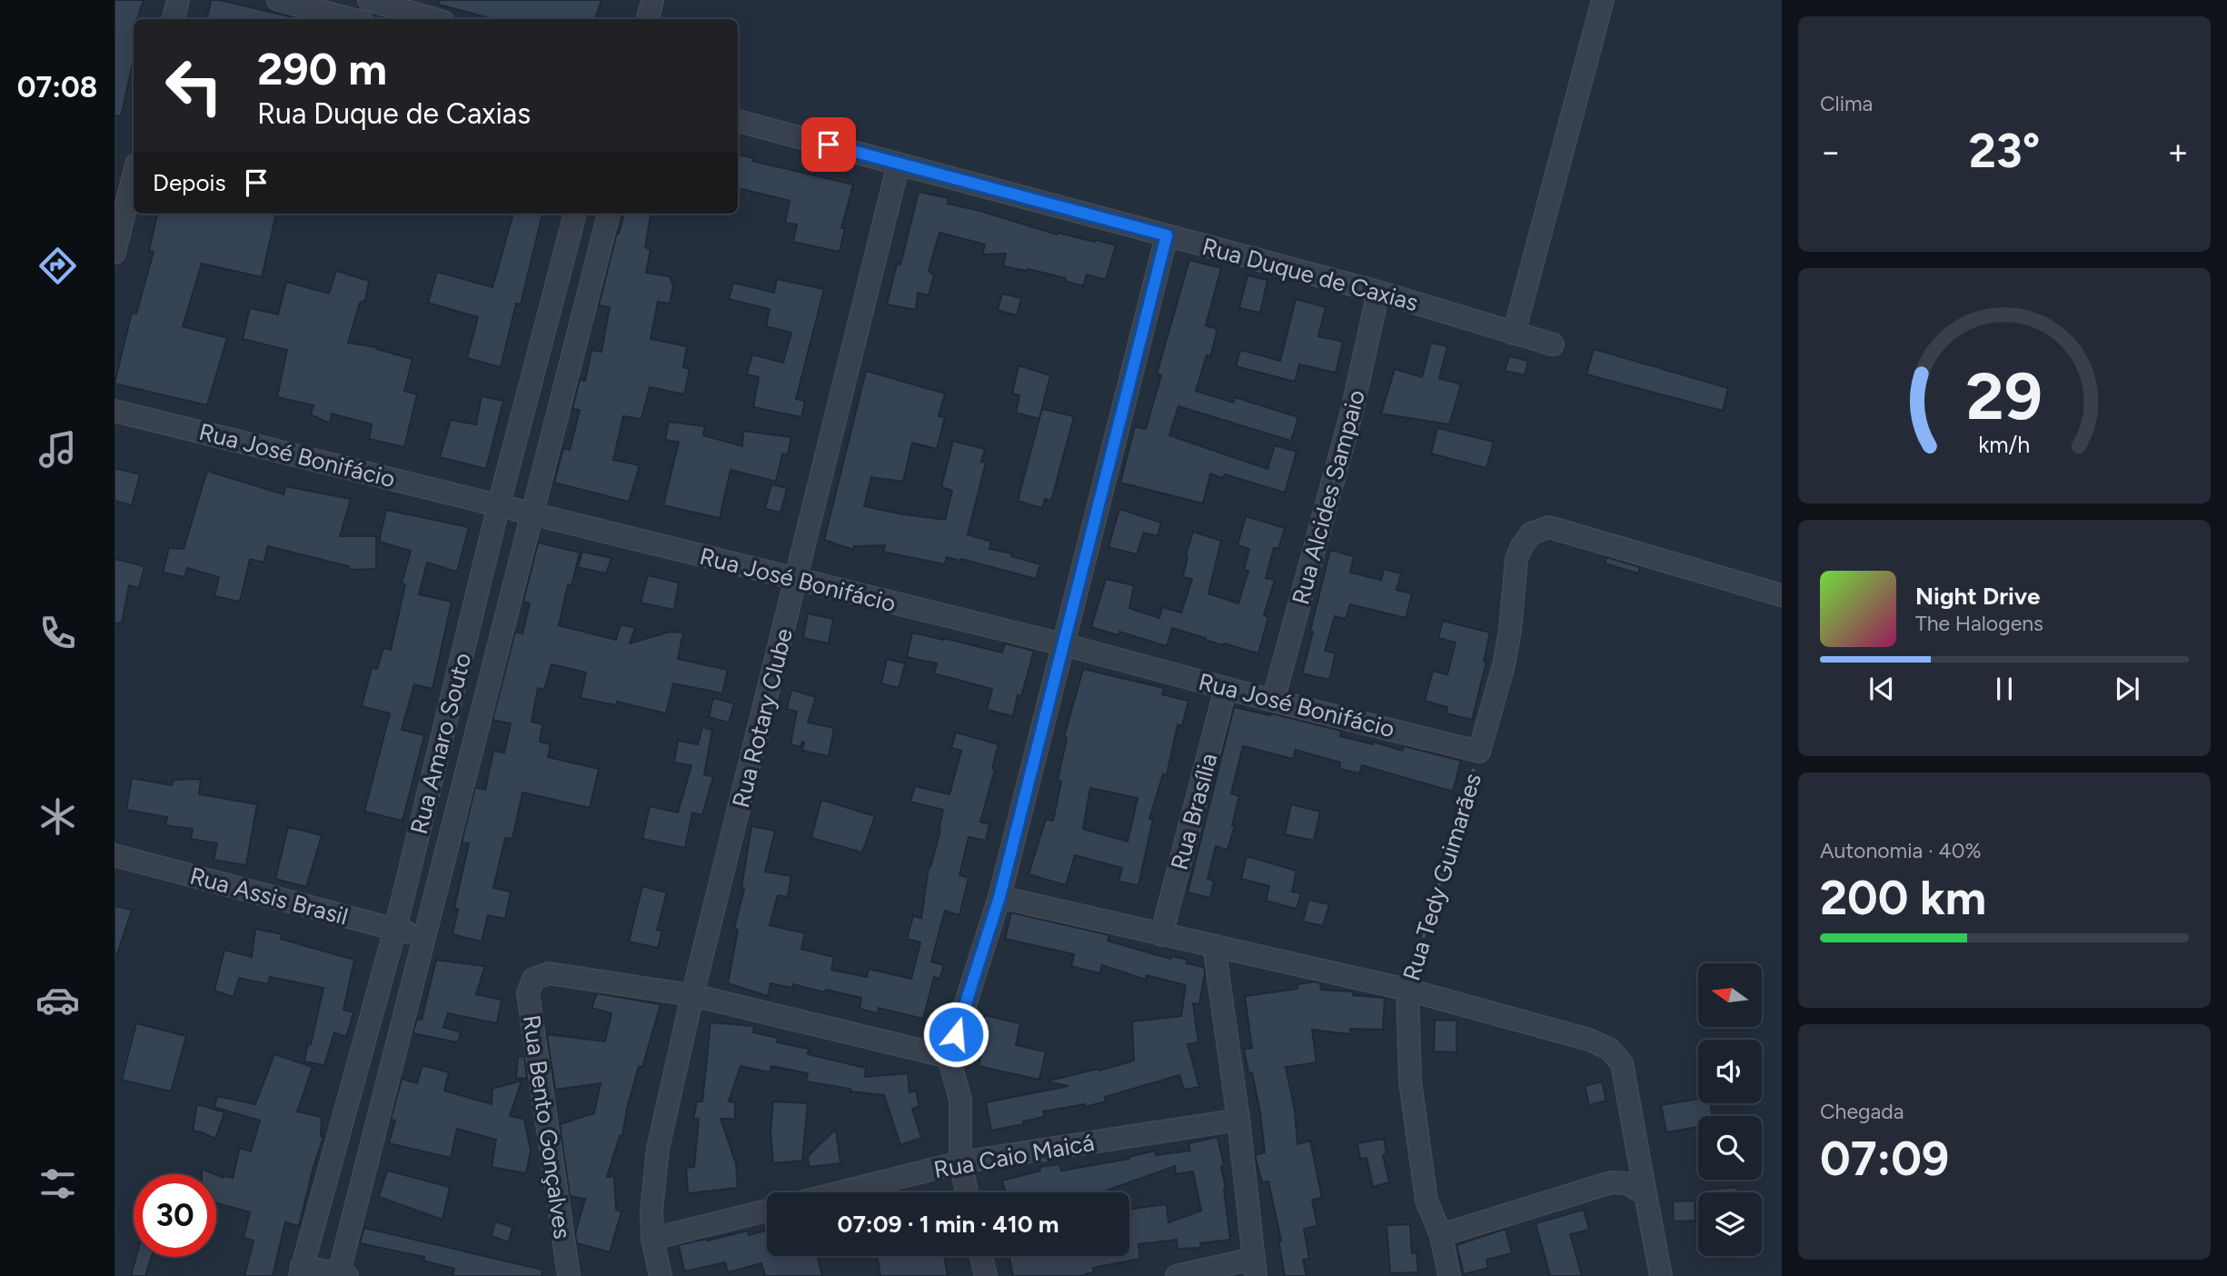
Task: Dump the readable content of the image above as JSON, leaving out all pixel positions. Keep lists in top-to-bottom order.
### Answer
{
  "streets": {
    "street": [
      "Rua Duque de Caxias",
      "Rua José Bonifácio",
      "Rua Alcides Sampaio",
      "Rua Rotary Clube",
      "Rua Amaro Souto",
      "Rua Brasília",
      "Rua Tedy Guimarães",
      "Rua Assis Brasil",
      "Rua Bento Gonçalves",
      "Rua Caio Maicá"
    ]
  },
  "crossings": [
    ["Rua Duque de Caxias", "Rua Alcides Sampaio"],
    ["Rua Duque de Caxias", "Rua Rotary Clube"],
    ["Rua José Bonifácio", "Rua Alcides Sampaio"],
    ["Rua José Bonifácio", "Rua Rotary Clube"],
    ["Rua José Bonifácio", "Rua Amaro Souto"],
    ["Rua José Bonifácio", "Rua Brasília"],
    ["Rua José Bonifácio", "Rua Tedy Guimarães"],
    ["Rua Rotary Clube", "Rua Bento Gonçalves"],
    ["Rua Amaro Souto", "Rua Assis Brasil"]
  ],
  "north": "left",
  "page": {
    "tabs": "07:08",
    "tile": [
      "Clima",
      ["Autonomia · 40%", "200 km"],
      ["Chegada", "07:09"]
    ],
    "turn": ["290 m", "Rua Duque de Caxias"],
    "heat": ["−", "23°", "+"],
    "then": "Depois",
    "song": ["Night Drive", "The Halogens"],
    "limit": "30",
    "trip": "07:09 · 1 min · 410 m",
    "gauge": ["29", "km/h"]
  }
}
